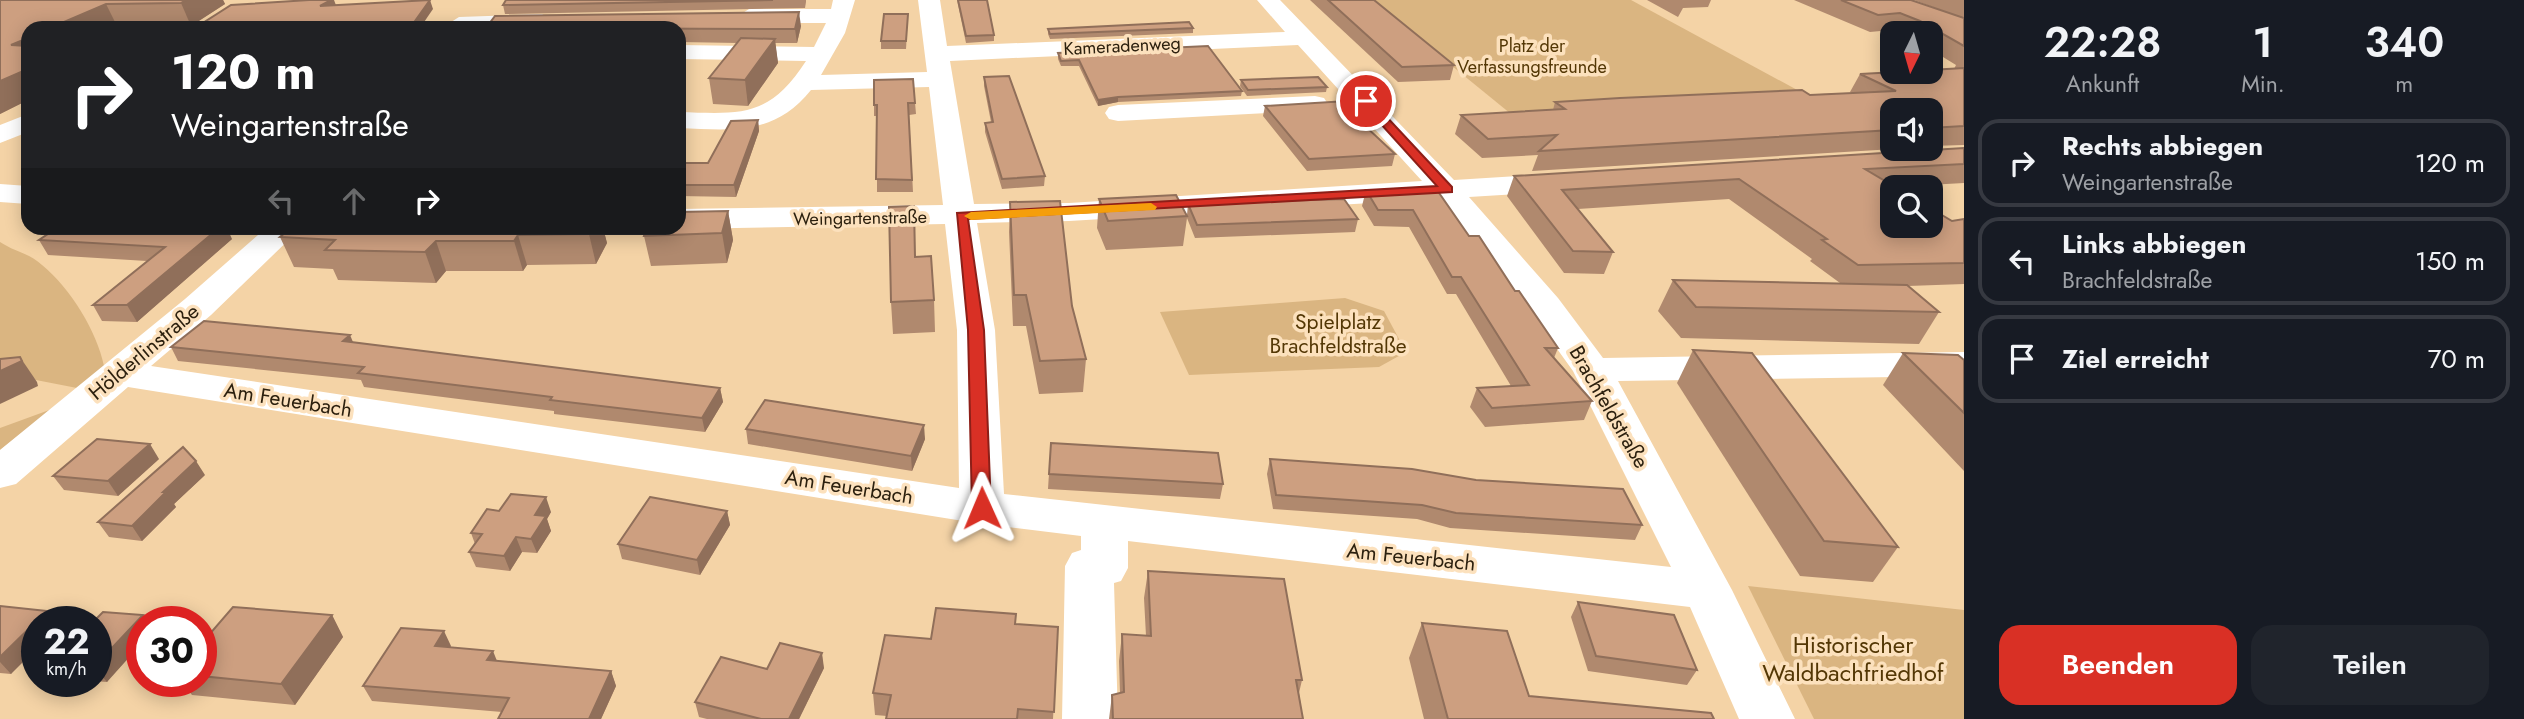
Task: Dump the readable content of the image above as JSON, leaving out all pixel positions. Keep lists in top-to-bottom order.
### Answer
{
  "streets": {
    "street": [
      "Kameradenweg",
      "Weingartenstraße",
      "Hölderlinstraße",
      "Am Feuerbach",
      "Brachfeldstraße"
    ]
  },
  "crossings": [
    ["Kameradenweg", "Brachfeldstraße"],
    ["Weingartenstraße", "Brachfeldstraße"],
    ["Hölderlinstraße", "Am Feuerbach"],
    ["Am Feuerbach", "Brachfeldstraße"]
  ],
  "parks": ["Platz der Verfassungsfreunde", "Spielplatz Brachfeldstraße", "Historischer Waldbachfriedhof"],
  "north": "bottom",
  "page": {
    "eta": [
      "22:28",
      "Ankunft",
      "1",
      "Min.",
      "340",
      "m"
    ],
    "turn": ["120 m", "Weingartenstraße"],
    "list": [
      {
        "name": "Rechts abbiegen",
        "note": "Weingartenstraße",
        "value": "120 m"
      },
      {
        "name": "Links abbiegen",
        "note": "Brachfeldstraße",
        "value": "150 m"
      },
      {
        "name": "Ziel erreicht",
        "value": "70 m"
      }
    ],
    "speed": "22 km/h",
    "limit": "30",
    "buttons": ["Beenden", "Teilen"]
  }
}
